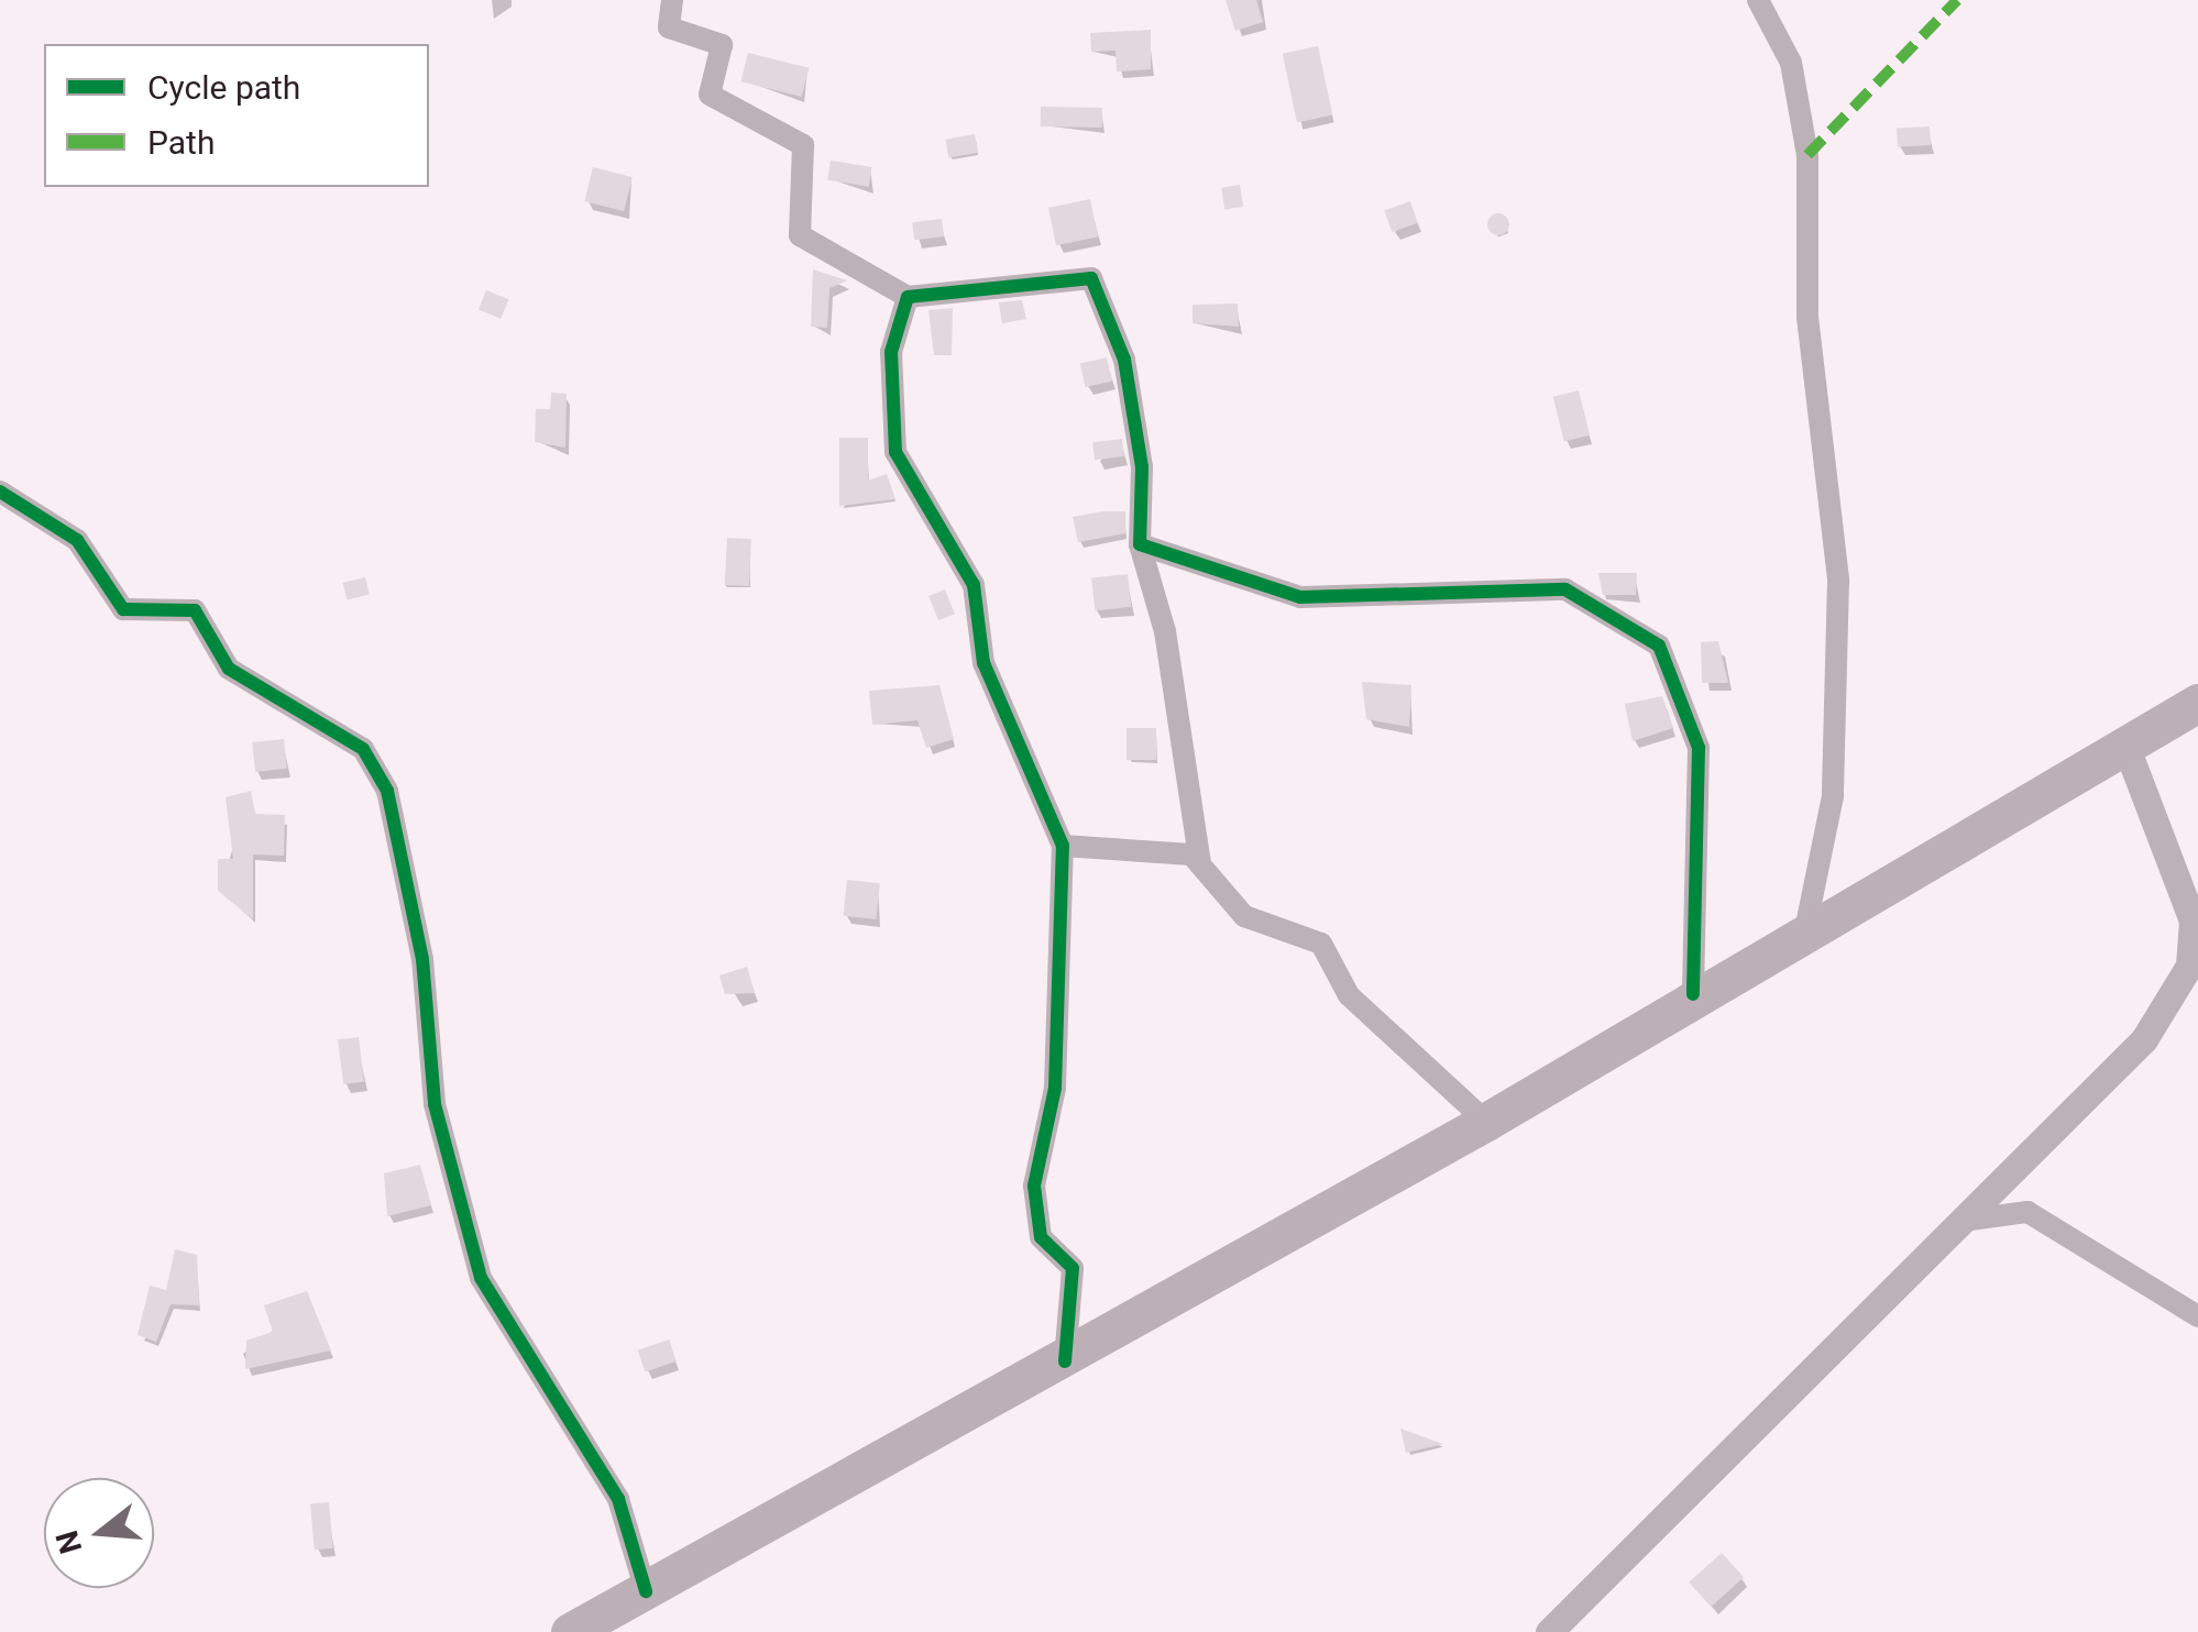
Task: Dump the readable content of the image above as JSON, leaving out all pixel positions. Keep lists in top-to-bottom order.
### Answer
{
  "legend": ["Cycle path", "Path"],
  "north": "left"
}
